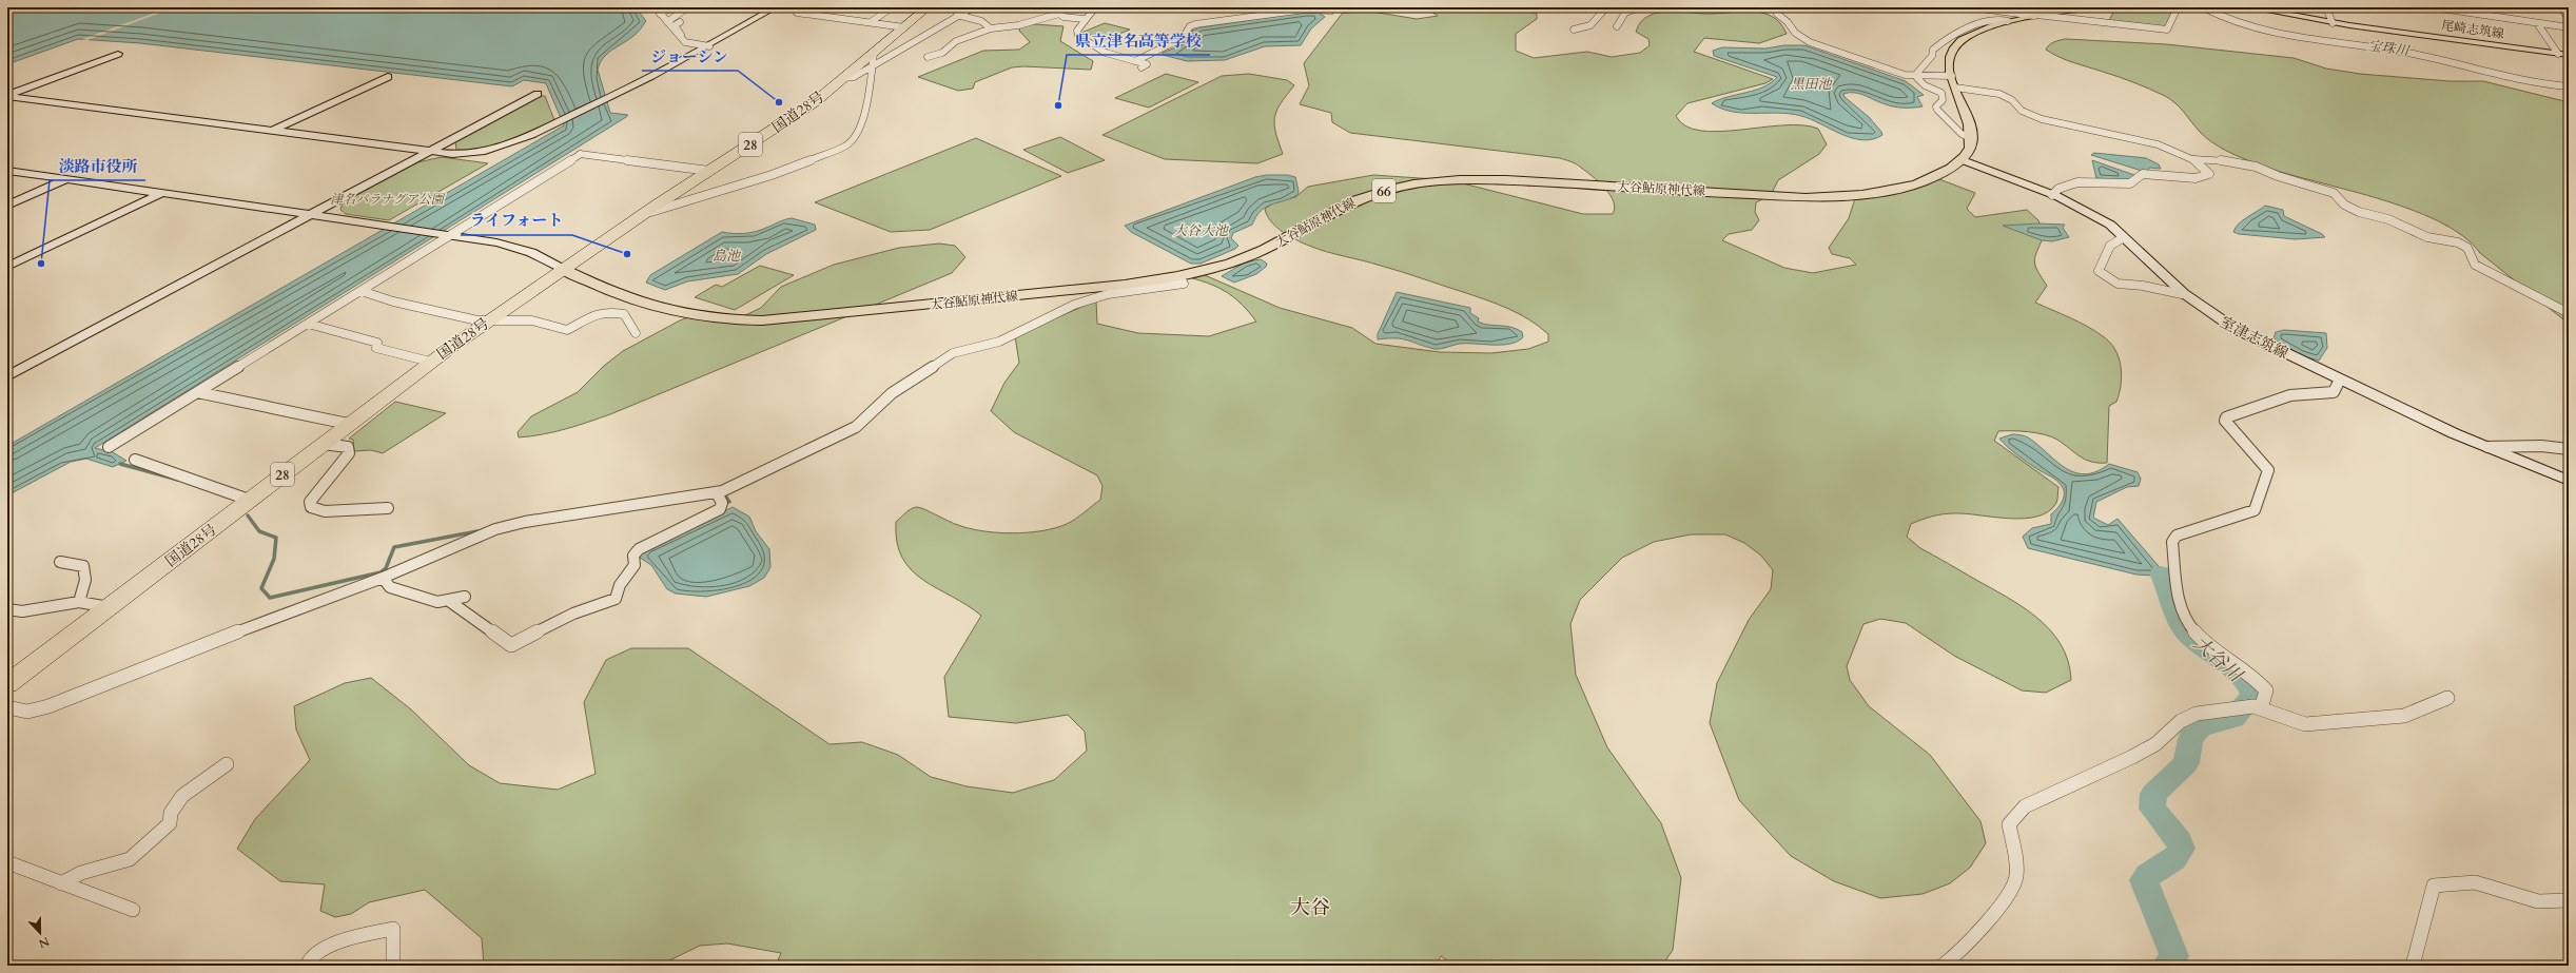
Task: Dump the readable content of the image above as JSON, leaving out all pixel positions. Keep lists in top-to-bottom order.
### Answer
{
  "streets": {
    "highway": ["国道28号", "28"],
    "main road": ["大谷鮎原神代線", "66"],
    "street": ["尾崎志筑線", "室津志筑線"]
  },
  "crossings": [
    ["国道28号", "大谷鮎原神代線"],
    ["大谷鮎原神代線", "室津志筑線"]
  ],
  "districts": ["大谷"],
  "water": [
    "宝珠川",
    "黒田池",
    "大谷大池",
    "島池",
    "大谷川"
  ],
  "parks": ["津名パラナグア公園"],
  "places": [
    "ジョーシン",
    "県立津名高等学校",
    "ライフォート",
    "淡路市役所"
  ],
  "north": "bottom"
}
